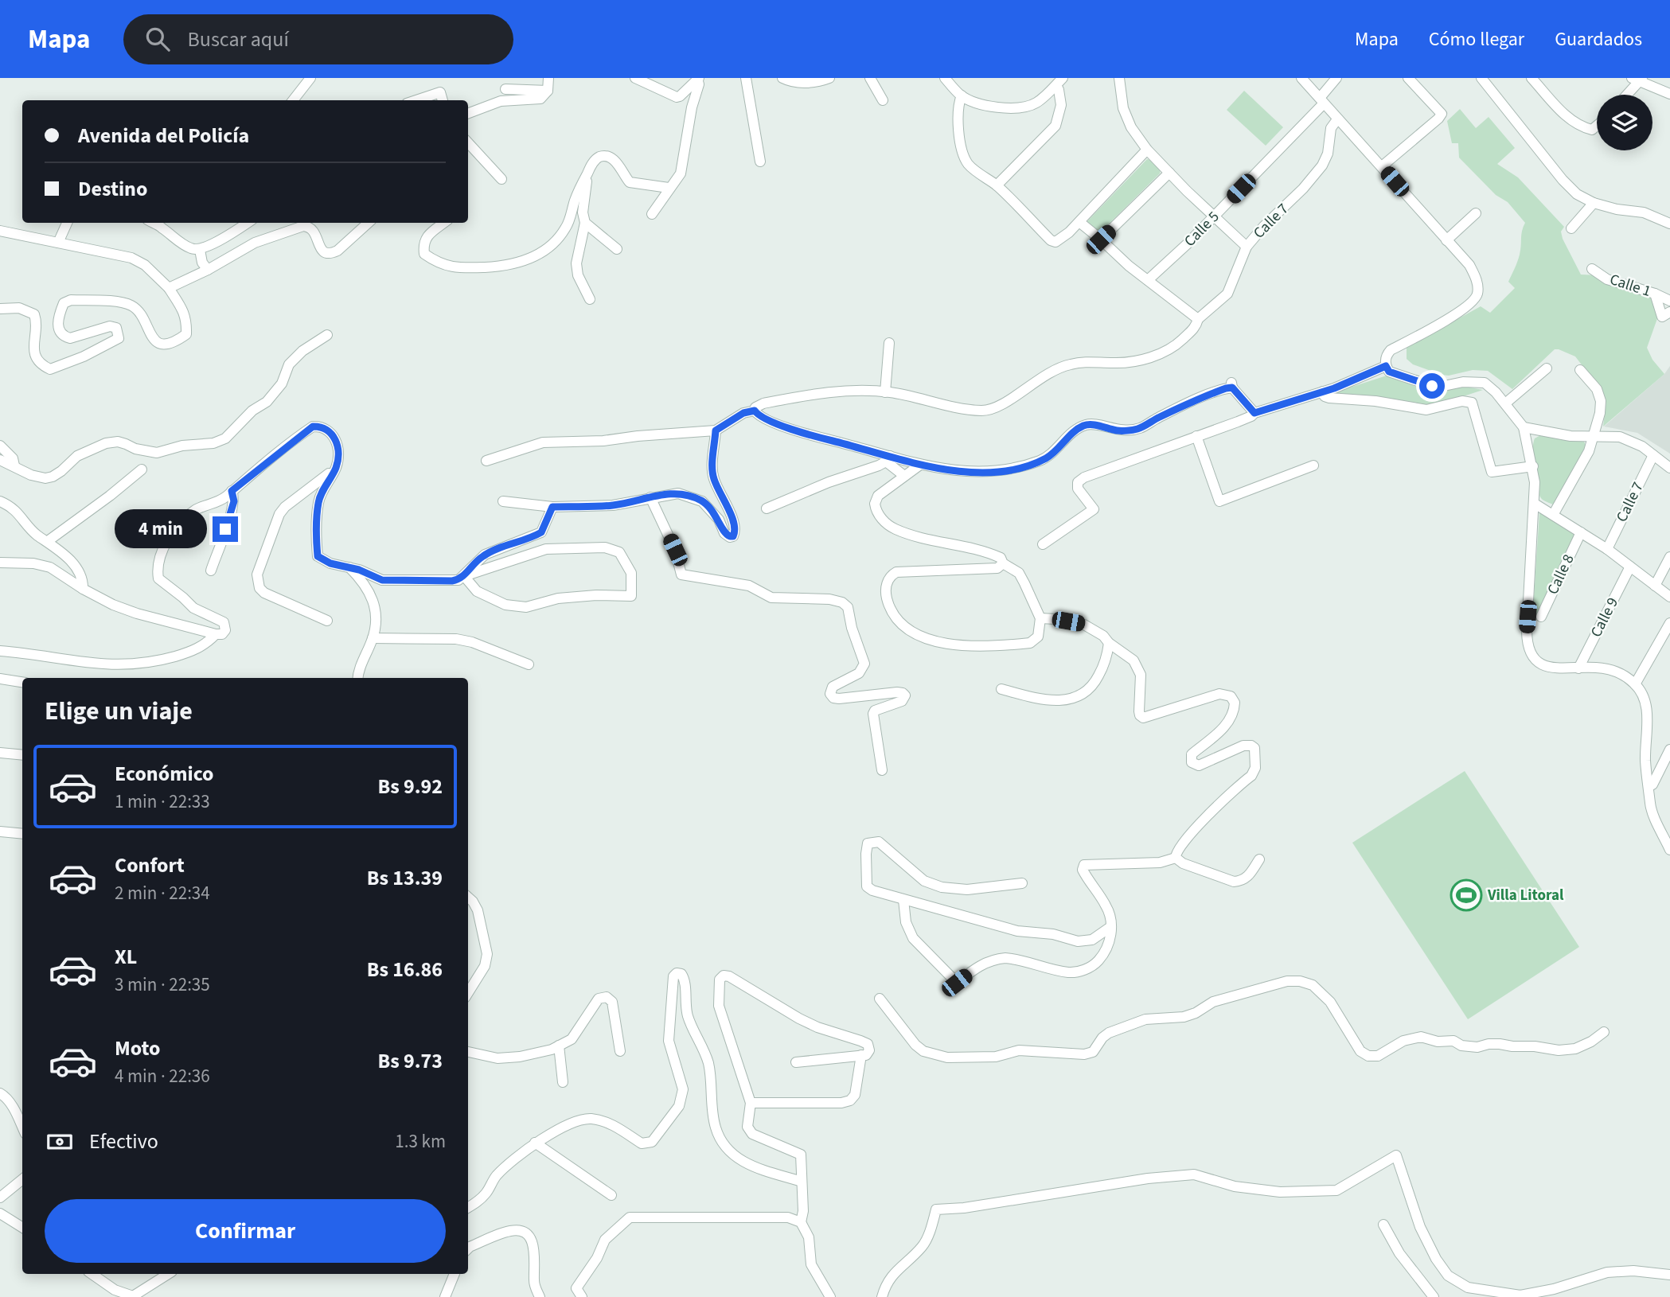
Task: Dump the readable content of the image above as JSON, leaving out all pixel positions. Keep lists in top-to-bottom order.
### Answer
{
  "streets": {
    "street": [
      "Calle 7",
      "Calle 5",
      "Calle 1",
      "Calle 8",
      "Calle 9"
    ]
  },
  "places": {
    "sports": ["Villa Litoral"]
  },
  "page": {
    "header": "Mapa",
    "search": "Buscar aquí",
    "nav": ["Mapa", "Cómo llegar", "Guardados"],
    "banner": ["Avenida del Policía", "Destino"],
    "bubble": "4 min",
    "heading": "Elige un viaje",
    "list": [
      {
        "name": "Económico",
        "note": "1 min · 22:33",
        "value": "Bs 9.92"
      },
      {
        "name": "Confort",
        "note": "2 min · 22:34",
        "value": "Bs 13.39"
      },
      {
        "name": "XL",
        "note": "3 min · 22:35",
        "value": "Bs 16.86"
      },
      {
        "name": "Moto",
        "note": "4 min · 22:36",
        "value": "Bs 9.73"
      }
    ],
    "pay": ["Efectivo", "1.3 km"],
    "buttons": "Confirmar"
  }
}
